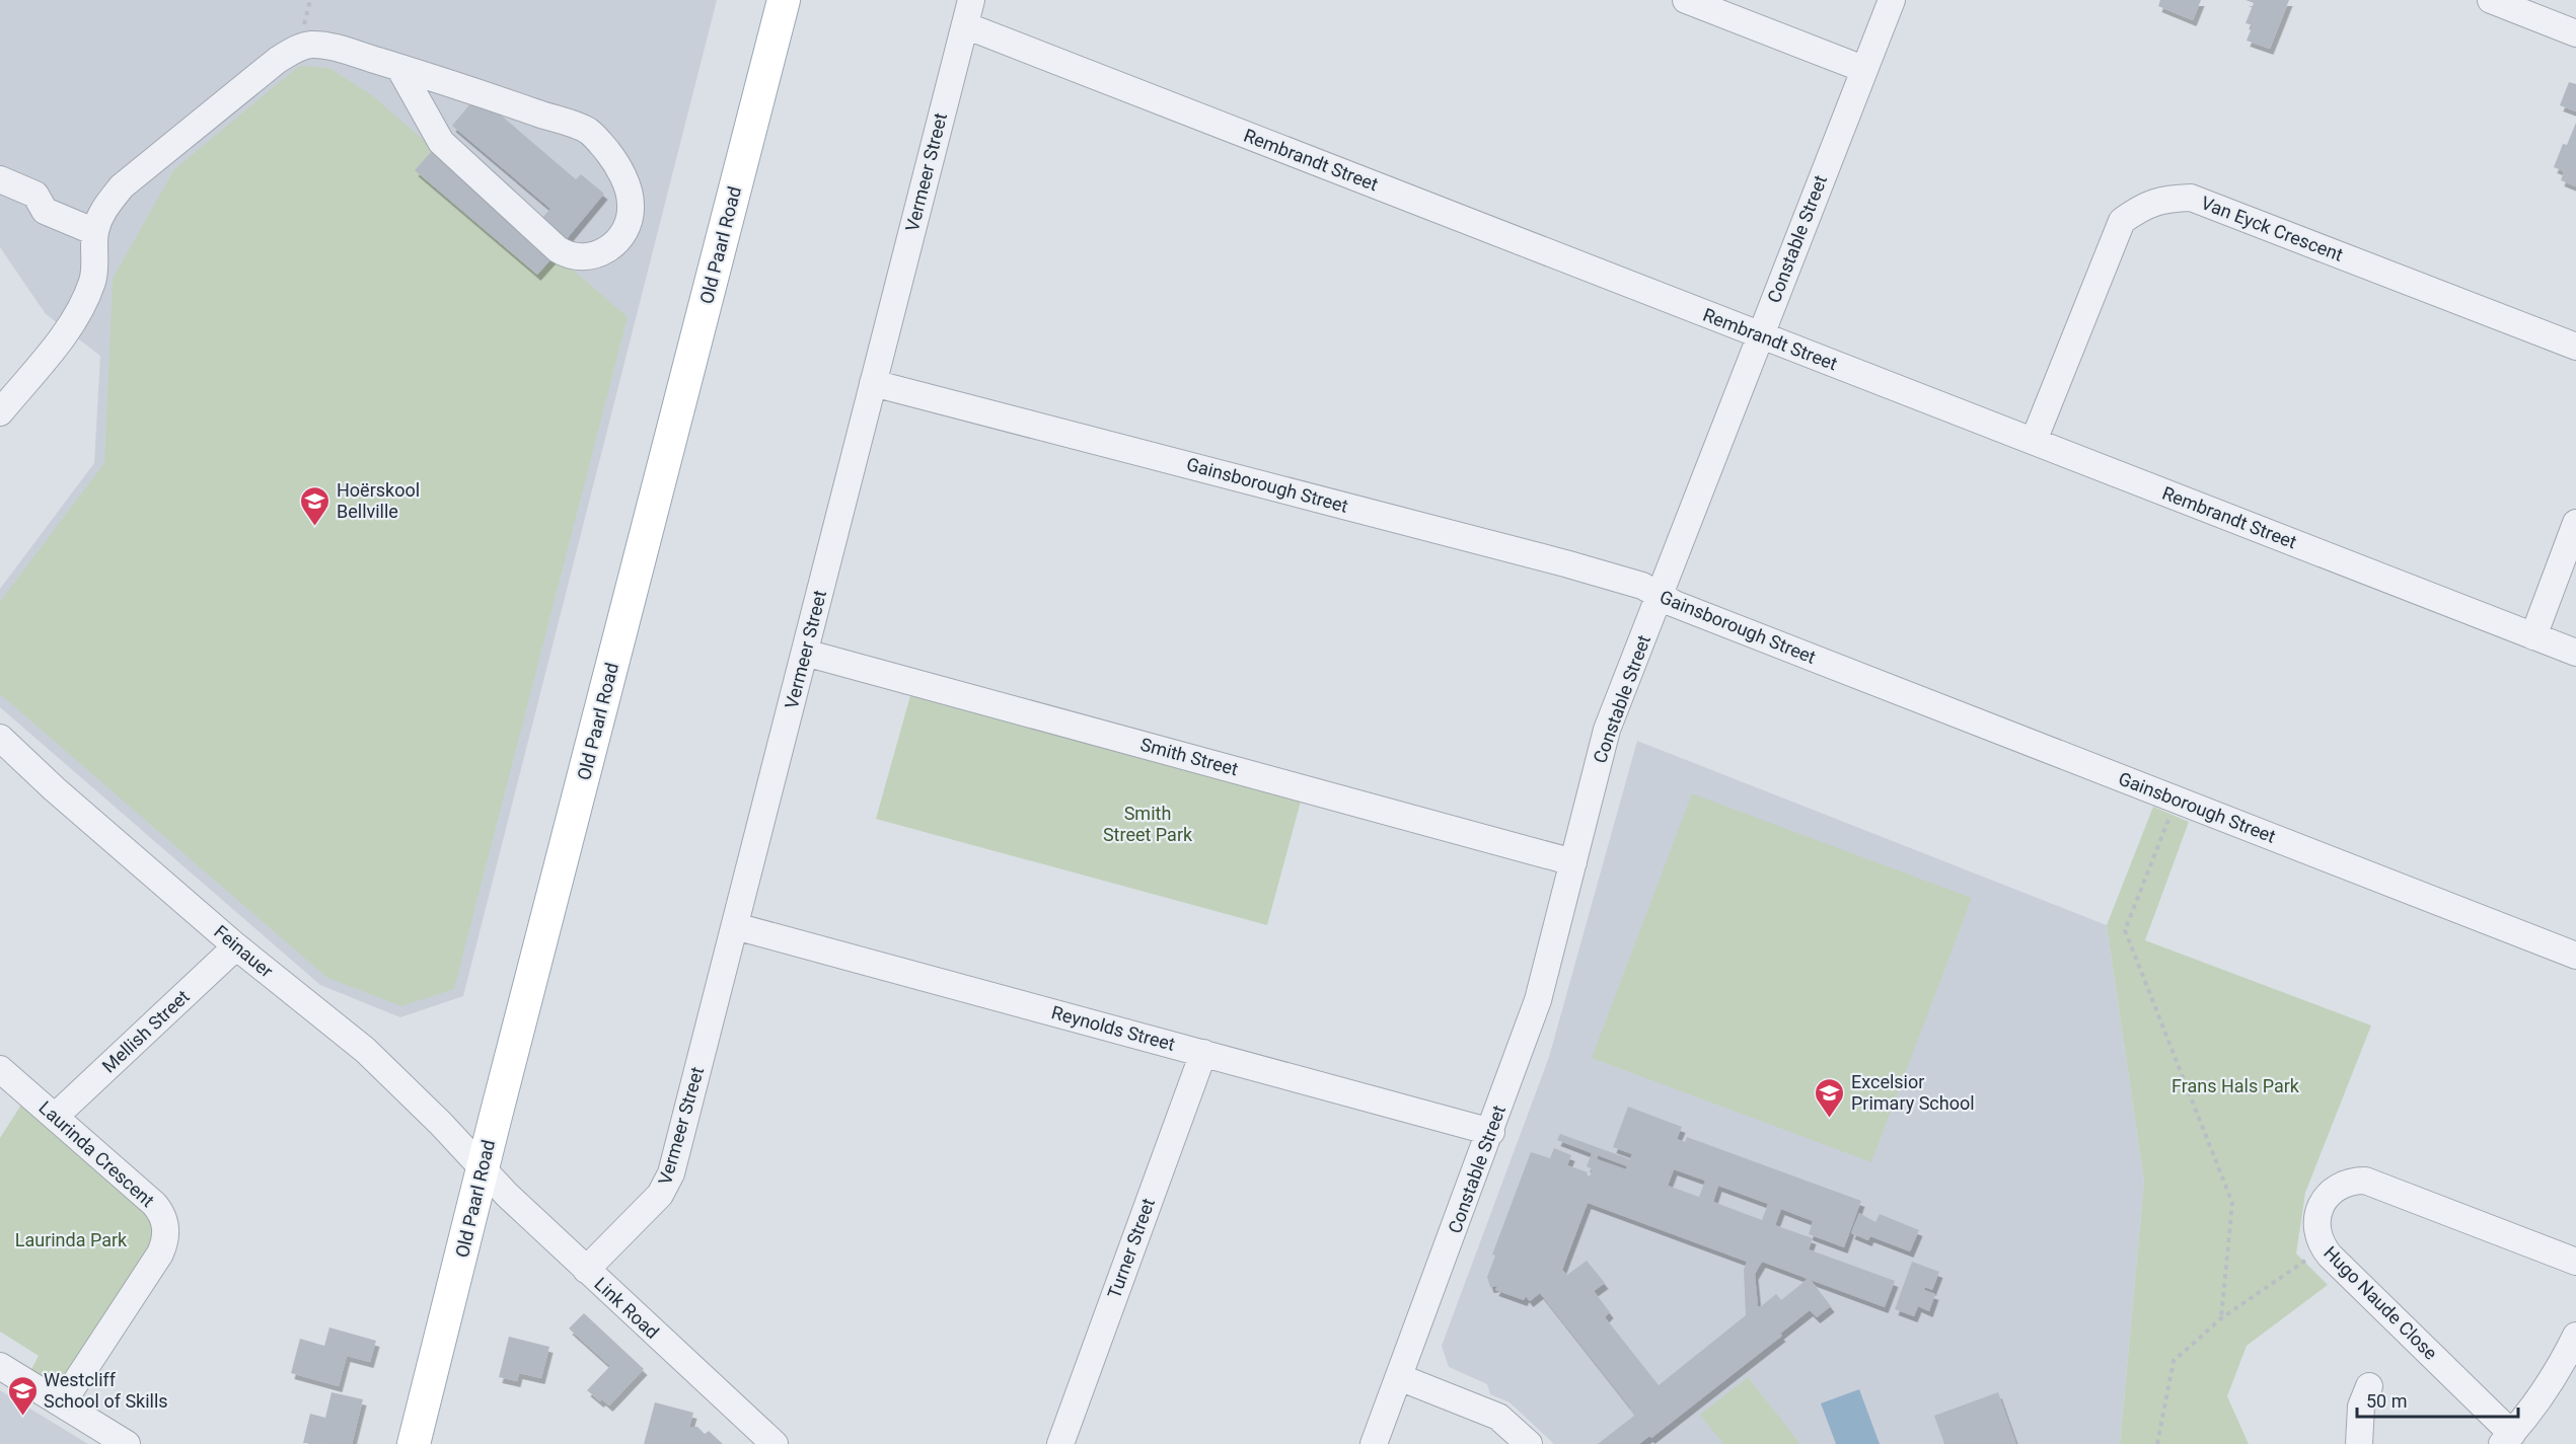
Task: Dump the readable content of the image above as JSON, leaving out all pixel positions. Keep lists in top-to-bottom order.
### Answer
{
  "streets": {
    "main road": ["Old Paarl Road"],
    "street": [
      "Rembrandt Street",
      "Vermeer Street",
      "Van Eyck Crescent",
      "Constable Street",
      "Gainsborough Street",
      "Smith Street",
      "Feinauer",
      "Reynolds Street",
      "Mellish Street",
      "Laurinda Crescent",
      "Turner Street",
      "Hugo Naude Close",
      "Link Road"
    ]
  },
  "crossings": [
    ["Rembrandt Street", "Vermeer Street"],
    ["Rembrandt Street", "Van Eyck Crescent"],
    ["Rembrandt Street", "Constable Street"],
    ["Vermeer Street", "Gainsborough Street"],
    ["Vermeer Street", "Smith Street"],
    ["Vermeer Street", "Reynolds Street"],
    ["Vermeer Street", "Link Road"],
    ["Constable Street", "Gainsborough Street"],
    ["Constable Street", "Smith Street"],
    ["Constable Street", "Reynolds Street"],
    ["Old Paarl Road", "Feinauer"],
    ["Old Paarl Road", "Link Road"],
    ["Feinauer", "Mellish Street"],
    ["Feinauer", "Link Road"],
    ["Reynolds Street", "Turner Street"],
    ["Mellish Street", "Laurinda Crescent"]
  ],
  "parks": ["Smith Street Park", "Frans Hals Park", "Laurinda Park"],
  "places": {
    "school or university": ["Hoërskool Bellville", "Excelsior Primary School", "Westcliff School of Skills"]
  },
  "scale_bar": "50 m"
}
